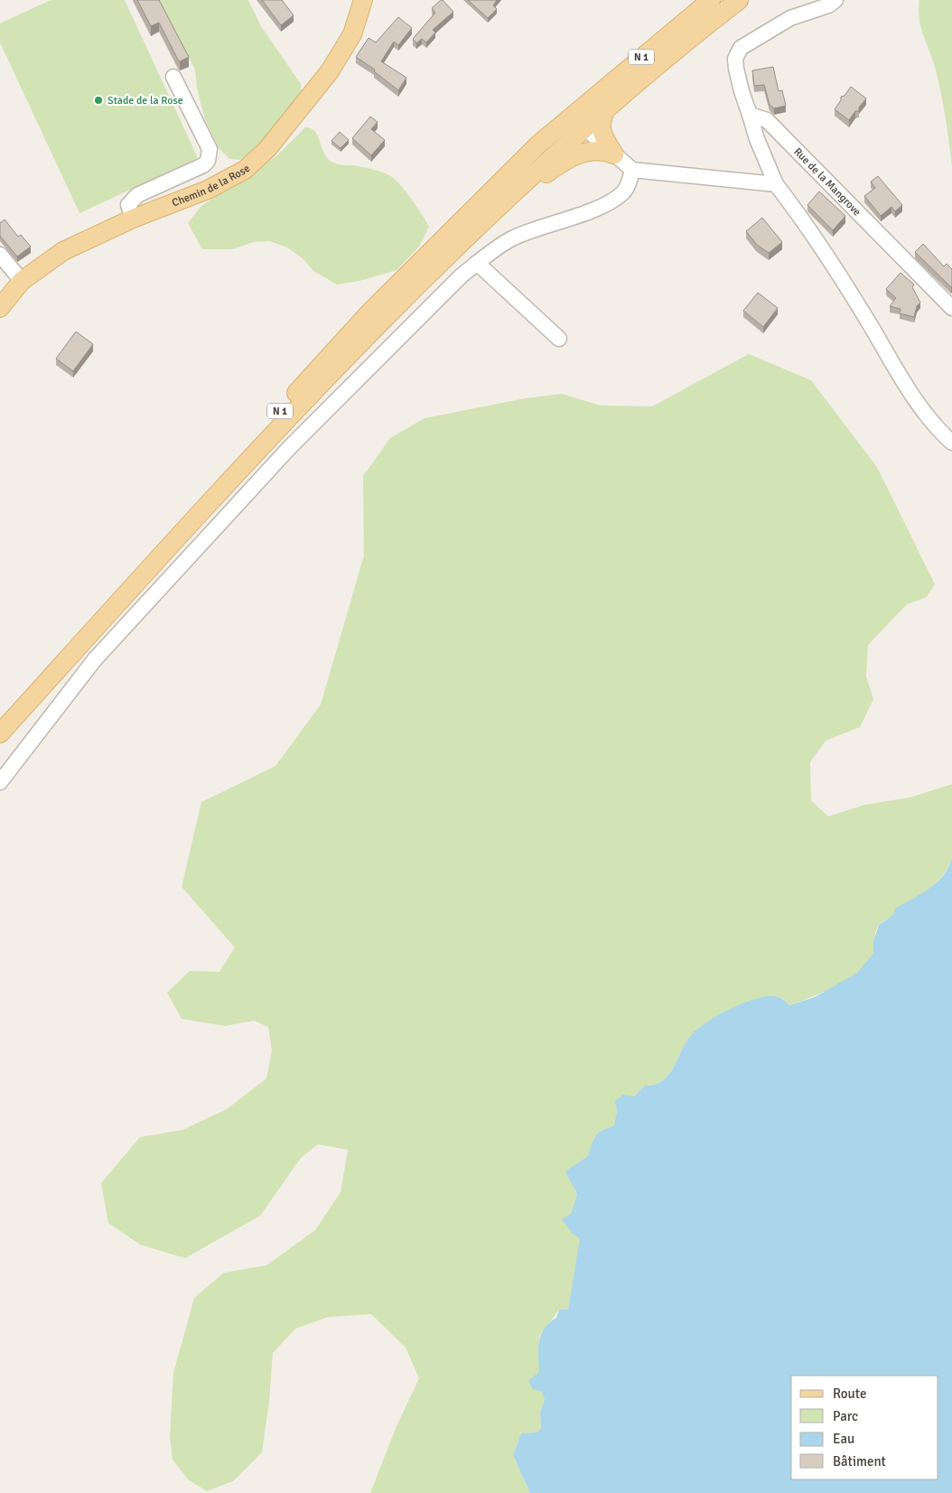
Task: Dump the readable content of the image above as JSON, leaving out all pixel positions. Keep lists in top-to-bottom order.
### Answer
{
  "streets": {
    "main road": ["N 1", "Chemin de la Rose"],
    "street": ["Rue de la Mangrove"]
  },
  "places": ["Stade de la Rose"],
  "legend": [
    "Route",
    "Parc",
    "Eau",
    "Bâtiment"
  ]
}
